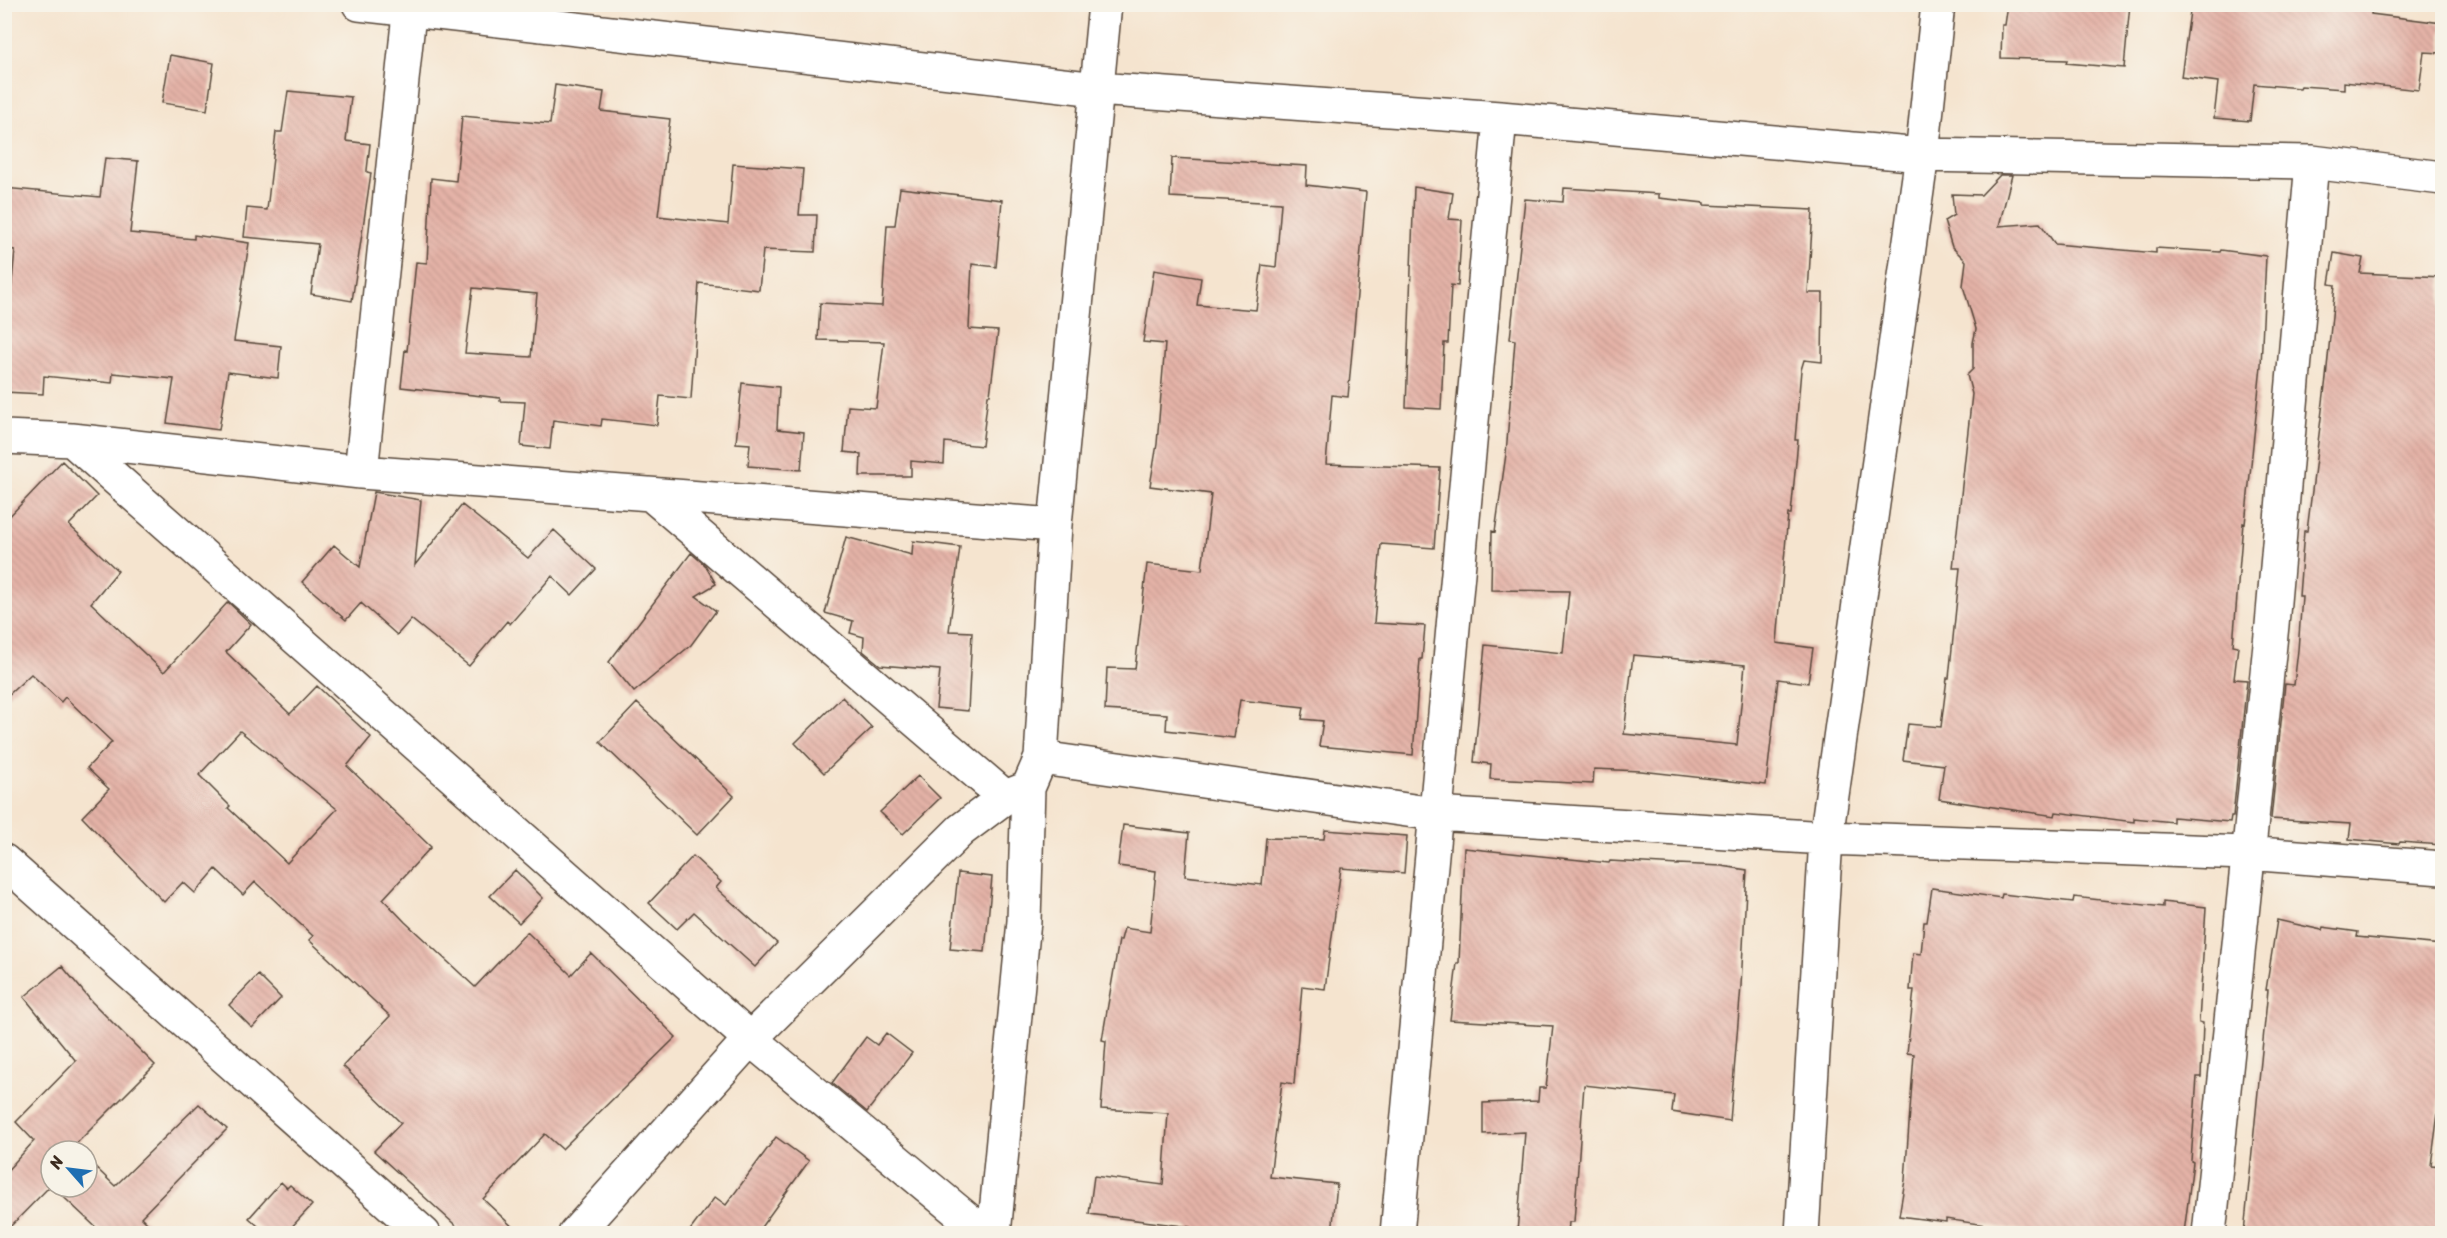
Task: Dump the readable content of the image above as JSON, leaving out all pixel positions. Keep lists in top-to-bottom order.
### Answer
{
  "north": "top left"
}
